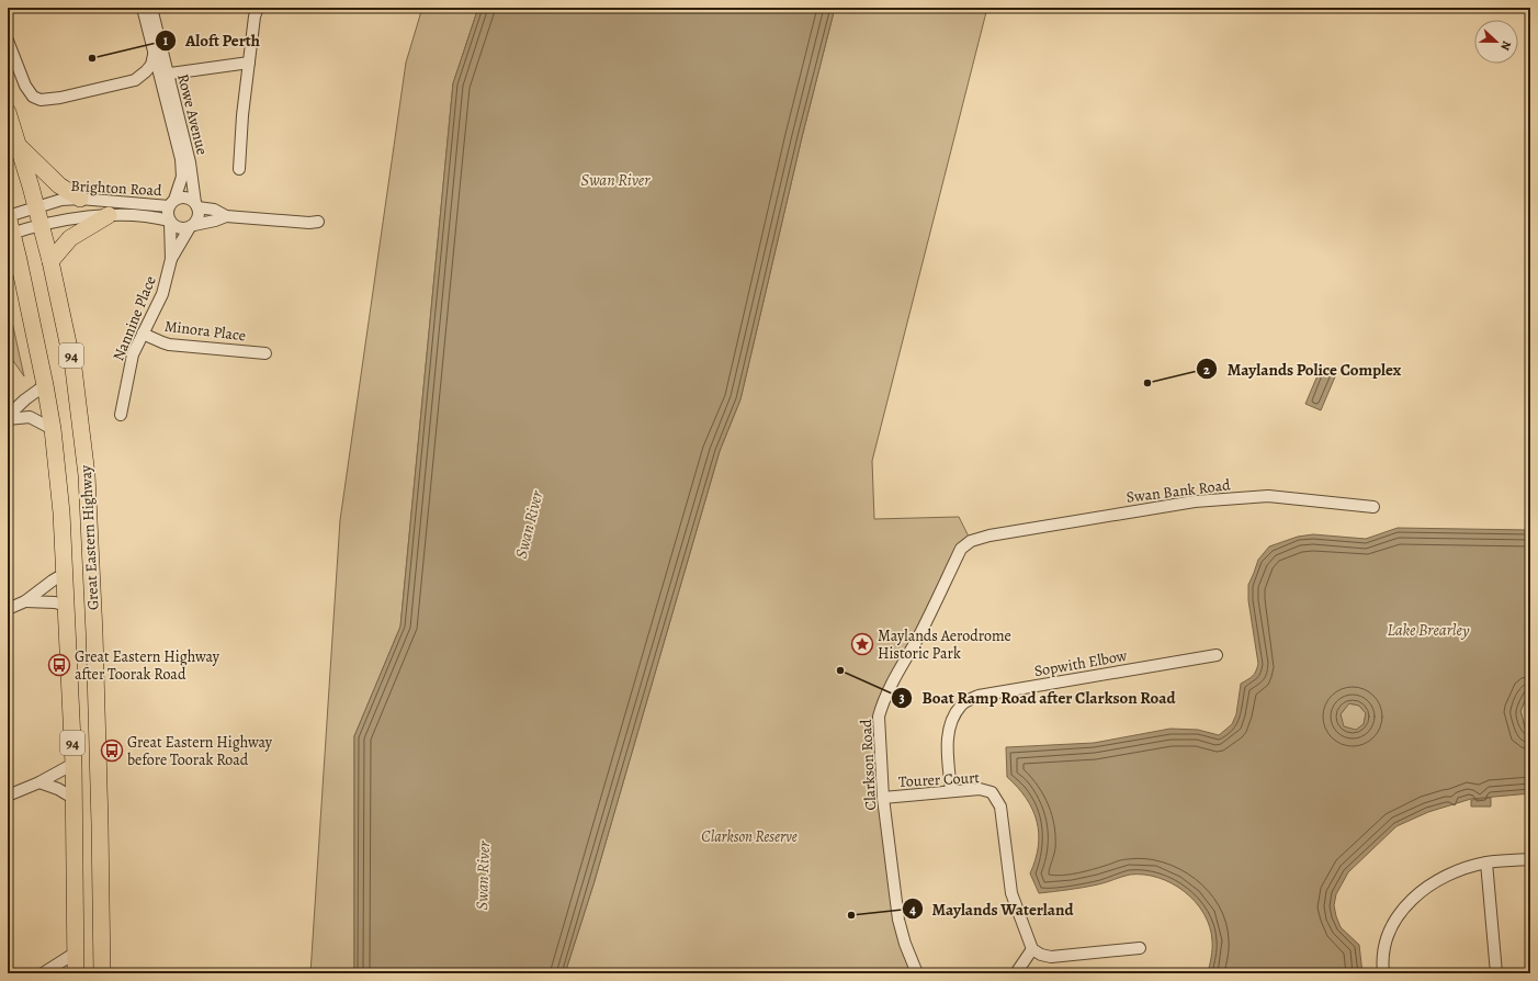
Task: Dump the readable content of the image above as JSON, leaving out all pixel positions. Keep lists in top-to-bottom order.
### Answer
{
  "streets": {
    "highway": ["94", "Great Eastern Highway"],
    "street": [
      "Rowe Avenue",
      "Brighton Road",
      "Nannine Place",
      "Minora Place",
      "Swan Bank Road",
      "Sopwith Elbow",
      "Clarkson Road",
      "Tourer Court"
    ]
  },
  "crossings": [
    ["Rowe Avenue", "Brighton Road"],
    ["Rowe Avenue", "Nannine Place"],
    ["Brighton Road", "Nannine Place"],
    ["Brighton Road", "Great Eastern Highway"],
    ["Nannine Place", "Minora Place"],
    ["Swan Bank Road", "Clarkson Road"],
    ["Sopwith Elbow", "Tourer Court"],
    ["Clarkson Road", "Tourer Court"]
  ],
  "water": ["Swan River", "Lake Brearley"],
  "parks": ["Clarkson Reserve"],
  "places": {
    "other": [
      "Aloft Perth",
      "Maylands Police Complex",
      "Boat Ramp Road after Clarkson Road",
      "Maylands Waterland"
    ],
    "place": ["Maylands Aerodrome Historic Park"],
    "bus stop": ["Great Eastern Highway after Toorak Road", "Great Eastern Highway before Toorak Road"]
  },
  "north": "right"
}
